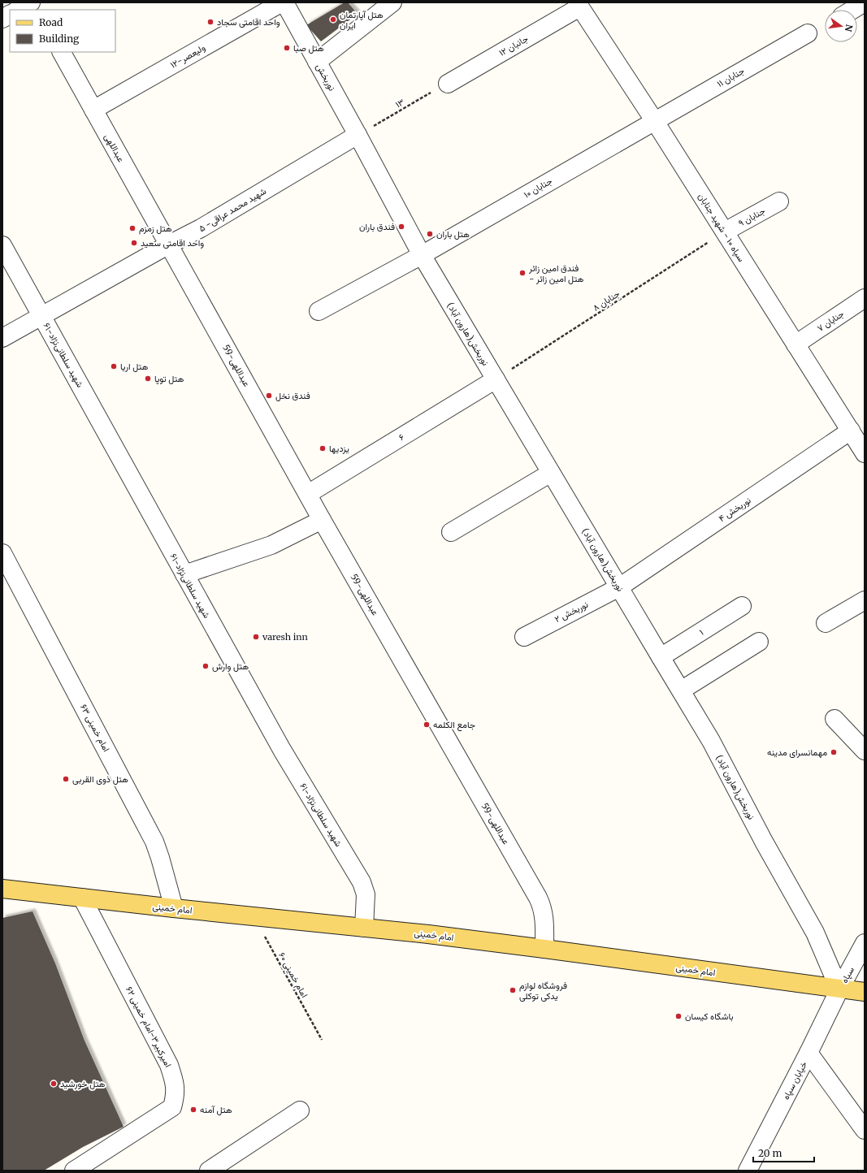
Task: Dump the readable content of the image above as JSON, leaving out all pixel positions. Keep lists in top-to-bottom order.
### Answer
{
  "streets": {
    "main road": ["امام خمینی"],
    "street": [
      "جانبان ۱۲",
      "ولیعصر-۱۲",
      "نوربخش",
      "جنابان ۱۱",
      "عبداللهی",
      "جنابان ۱۰",
      "شهید محمد عراقی- ۵",
      "جنابان ۹",
      "سپاه ۱۰ - شهید جنابان",
      "جنابان ۷",
      "نوربخش(هارون آباد)",
      "شهید سلطانی‌نژاد-۶۱",
      "عبداللهی-59",
      "۶",
      "نوربخش ۴",
      "نوربخش ۲",
      "۱",
      "امام خمینی ۶۳",
      "سپاه",
      "امیرکبیر۳-امام خمینی ۶۲",
      "خیابان سپاه"
    ],
    "path": ["۱۳", "جنابان ۸", "امام خمینی ۶۰"]
  },
  "crossings": [
    ["جانبان ۱۲", "۱۳"],
    ["جانبان ۱۲", "سپاه ۱۰ - شهید جنابان"],
    ["ولیعصر-۱۲", "عبداللهی"],
    ["نوربخش", "۱۳"],
    ["نوربخش", "شهید محمد عراقی- ۵"],
    ["نوربخش", "نوربخش(هارون آباد)"],
    ["جنابان ۱۱", "جنابان ۱۰"],
    ["جنابان ۱۱", "سپاه ۱۰ - شهید جنابان"],
    ["۱۳", "شهید محمد عراقی- ۵"],
    ["۱۳", "نوربخش(هارون آباد)"],
    ["عبداللهی", "شهید محمد عراقی- ۵"],
    ["عبداللهی", "عبداللهی-59"],
    ["جنابان ۱۰", "سپاه ۱۰ - شهید جنابان"],
    ["جنابان ۱۰", "نوربخش(هارون آباد)"],
    ["شهید محمد عراقی- ۵", "نوربخش(هارون آباد)"],
    ["شهید محمد عراقی- ۵", "شهید سلطانی‌نژاد-۶۱"],
    ["شهید محمد عراقی- ۵", "عبداللهی-59"],
    ["جنابان ۹", "سپاه ۱۰ - شهید جنابان"],
    ["جنابان ۹", "جنابان ۸"],
    ["سپاه ۱۰ - شهید جنابان", "جنابان ۸"],
    ["سپاه ۱۰ - شهید جنابان", "جنابان ۷"],
    ["سپاه ۱۰ - شهید جنابان", "نوربخش ۴"],
    ["جنابان ۸", "نوربخش(هارون آباد)"],
    ["جنابان ۸", "۶"],
    ["نوربخش(هارون آباد)", "۶"],
    ["نوربخش(هارون آباد)", "نوربخش ۴"],
    ["نوربخش(هارون آباد)", "نوربخش ۲"],
    ["نوربخش(هارون آباد)", "۱"],
    ["نوربخش(هارون آباد)", "امام خمینی"],
    ["نوربخش(هارون آباد)", "سپاه"],
    ["نوربخش(هارون آباد)", "خیابان سپاه"],
    ["شهید سلطانی‌نژاد-۶۱", "امام خمینی"],
    ["عبداللهی-59", "۶"],
    ["عبداللهی-59", "امام خمینی"],
    ["نوربخش ۴", "نوربخش ۲"],
    ["امام خمینی ۶۳", "امام خمینی"],
    ["امام خمینی", "امام خمینی ۶۰"],
    ["امام خمینی", "سپاه"],
    ["امام خمینی", "امیرکبیر۳-امام خمینی ۶۲"],
    ["امام خمینی", "خیابان سپاه"],
    ["سپاه", "خیابان سپاه"]
  ],
  "places": [
    "هتل آپارتمان ایران",
    "واحد اقامتی سجاد",
    "هتل صبا",
    "فندق باران",
    "هتل زمزم",
    "هتل باران",
    "واحد اقامتی سعید",
    "فندق امین زائر - هتل امین زائر",
    "هتل اریا",
    "هتل توپا",
    "فندق نخل",
    "یزدیها",
    "varesh inn",
    "هتل وارش",
    "جامع الکلمه",
    "مهمانسرای مدینه",
    "هتل ذوی القربی",
    "فروشگاه لوازم یدکی توکلی",
    "باشگاه کیسان",
    "هتل خورشید",
    "هتل آمنه"
  ],
  "legend": ["Road", "Building"],
  "scale_bar": "20 m",
  "north": "right"
}
